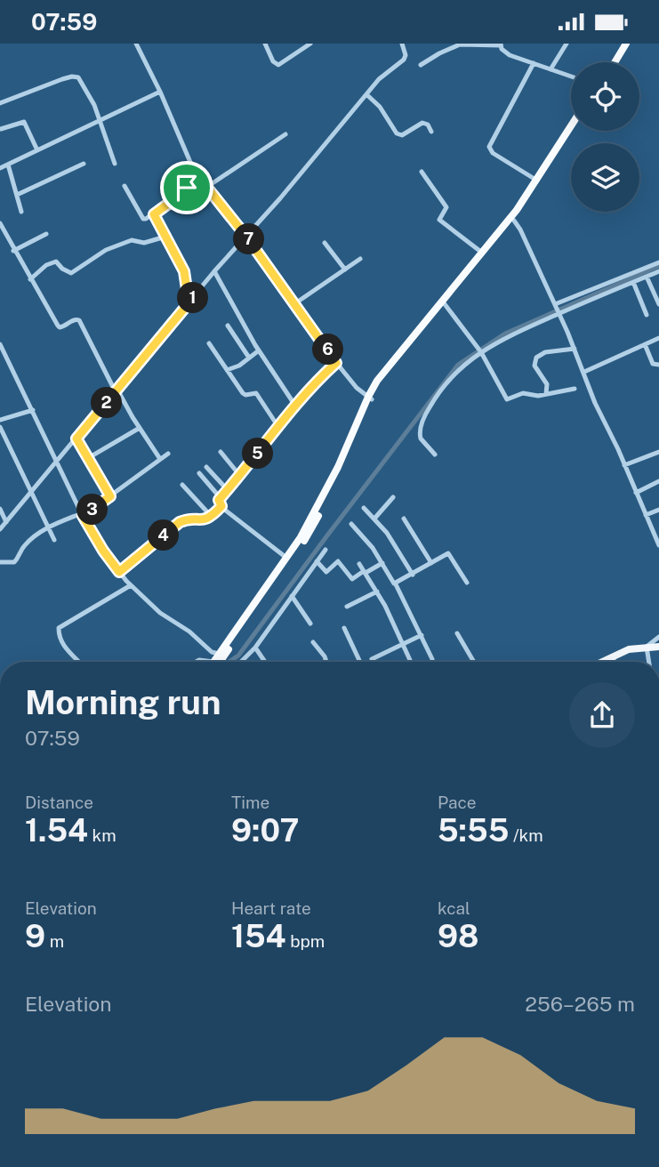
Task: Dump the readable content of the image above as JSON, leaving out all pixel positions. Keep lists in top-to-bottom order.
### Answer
{
  "page": {
    "status": "07:59",
    "pins": [
      "7",
      "1",
      "6",
      "2",
      "5",
      "3",
      "4"
    ],
    "heading": ["Morning run", "07:59"],
    "stats": [
      ["Distance", "1.54 km"],
      ["Time", "9:07"],
      ["Pace", "5:55 /km"],
      ["Elevation", "9 m"],
      ["Heart rate", "154 bpm"],
      ["kcal", "98"]
    ],
    "chart": ["Elevation", "256–265 m"]
  }
}
